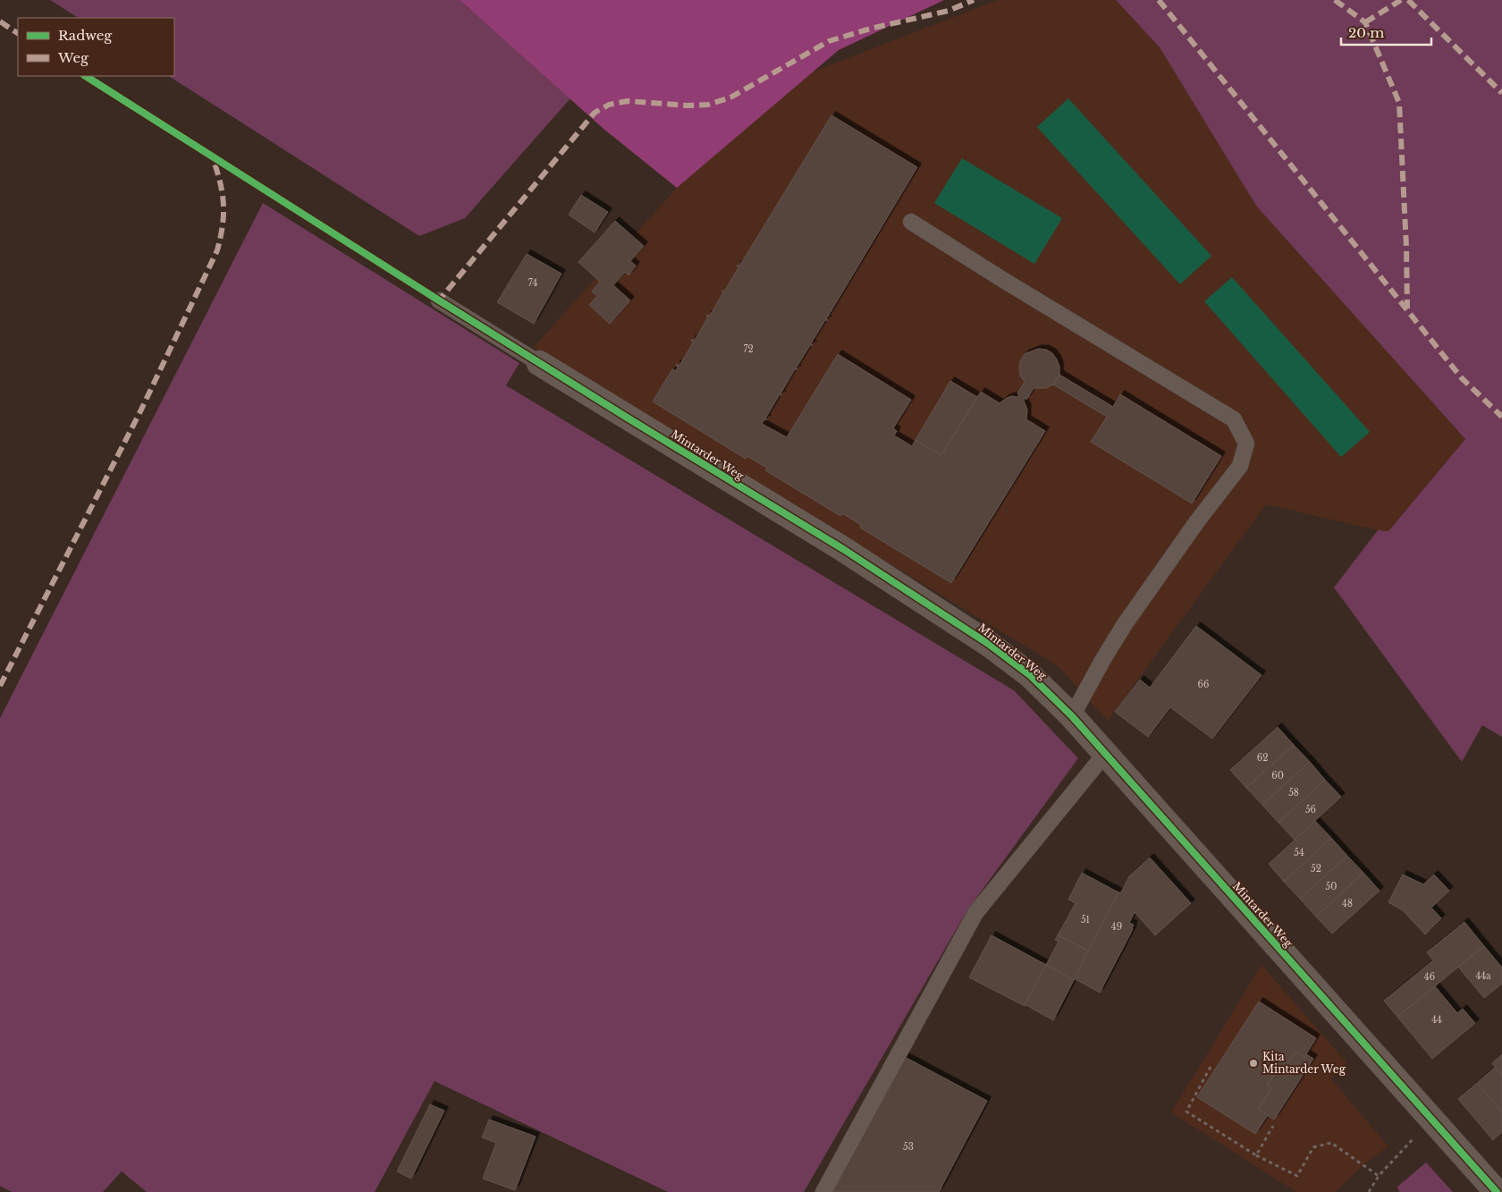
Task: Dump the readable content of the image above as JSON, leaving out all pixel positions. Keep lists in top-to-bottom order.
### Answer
{
  "streets": {
    "street": ["Mintarder Weg"]
  },
  "places": ["Kita Mintarder Weg"],
  "house_numbers": [
    "74",
    "72",
    "66",
    "62",
    "60",
    "58",
    "56",
    "54",
    "52",
    "50",
    "48",
    "51",
    "49",
    "44a",
    "46",
    "44",
    "53"
  ],
  "legend": ["Radweg", "Weg"],
  "scale_bar": "20 m"
}
